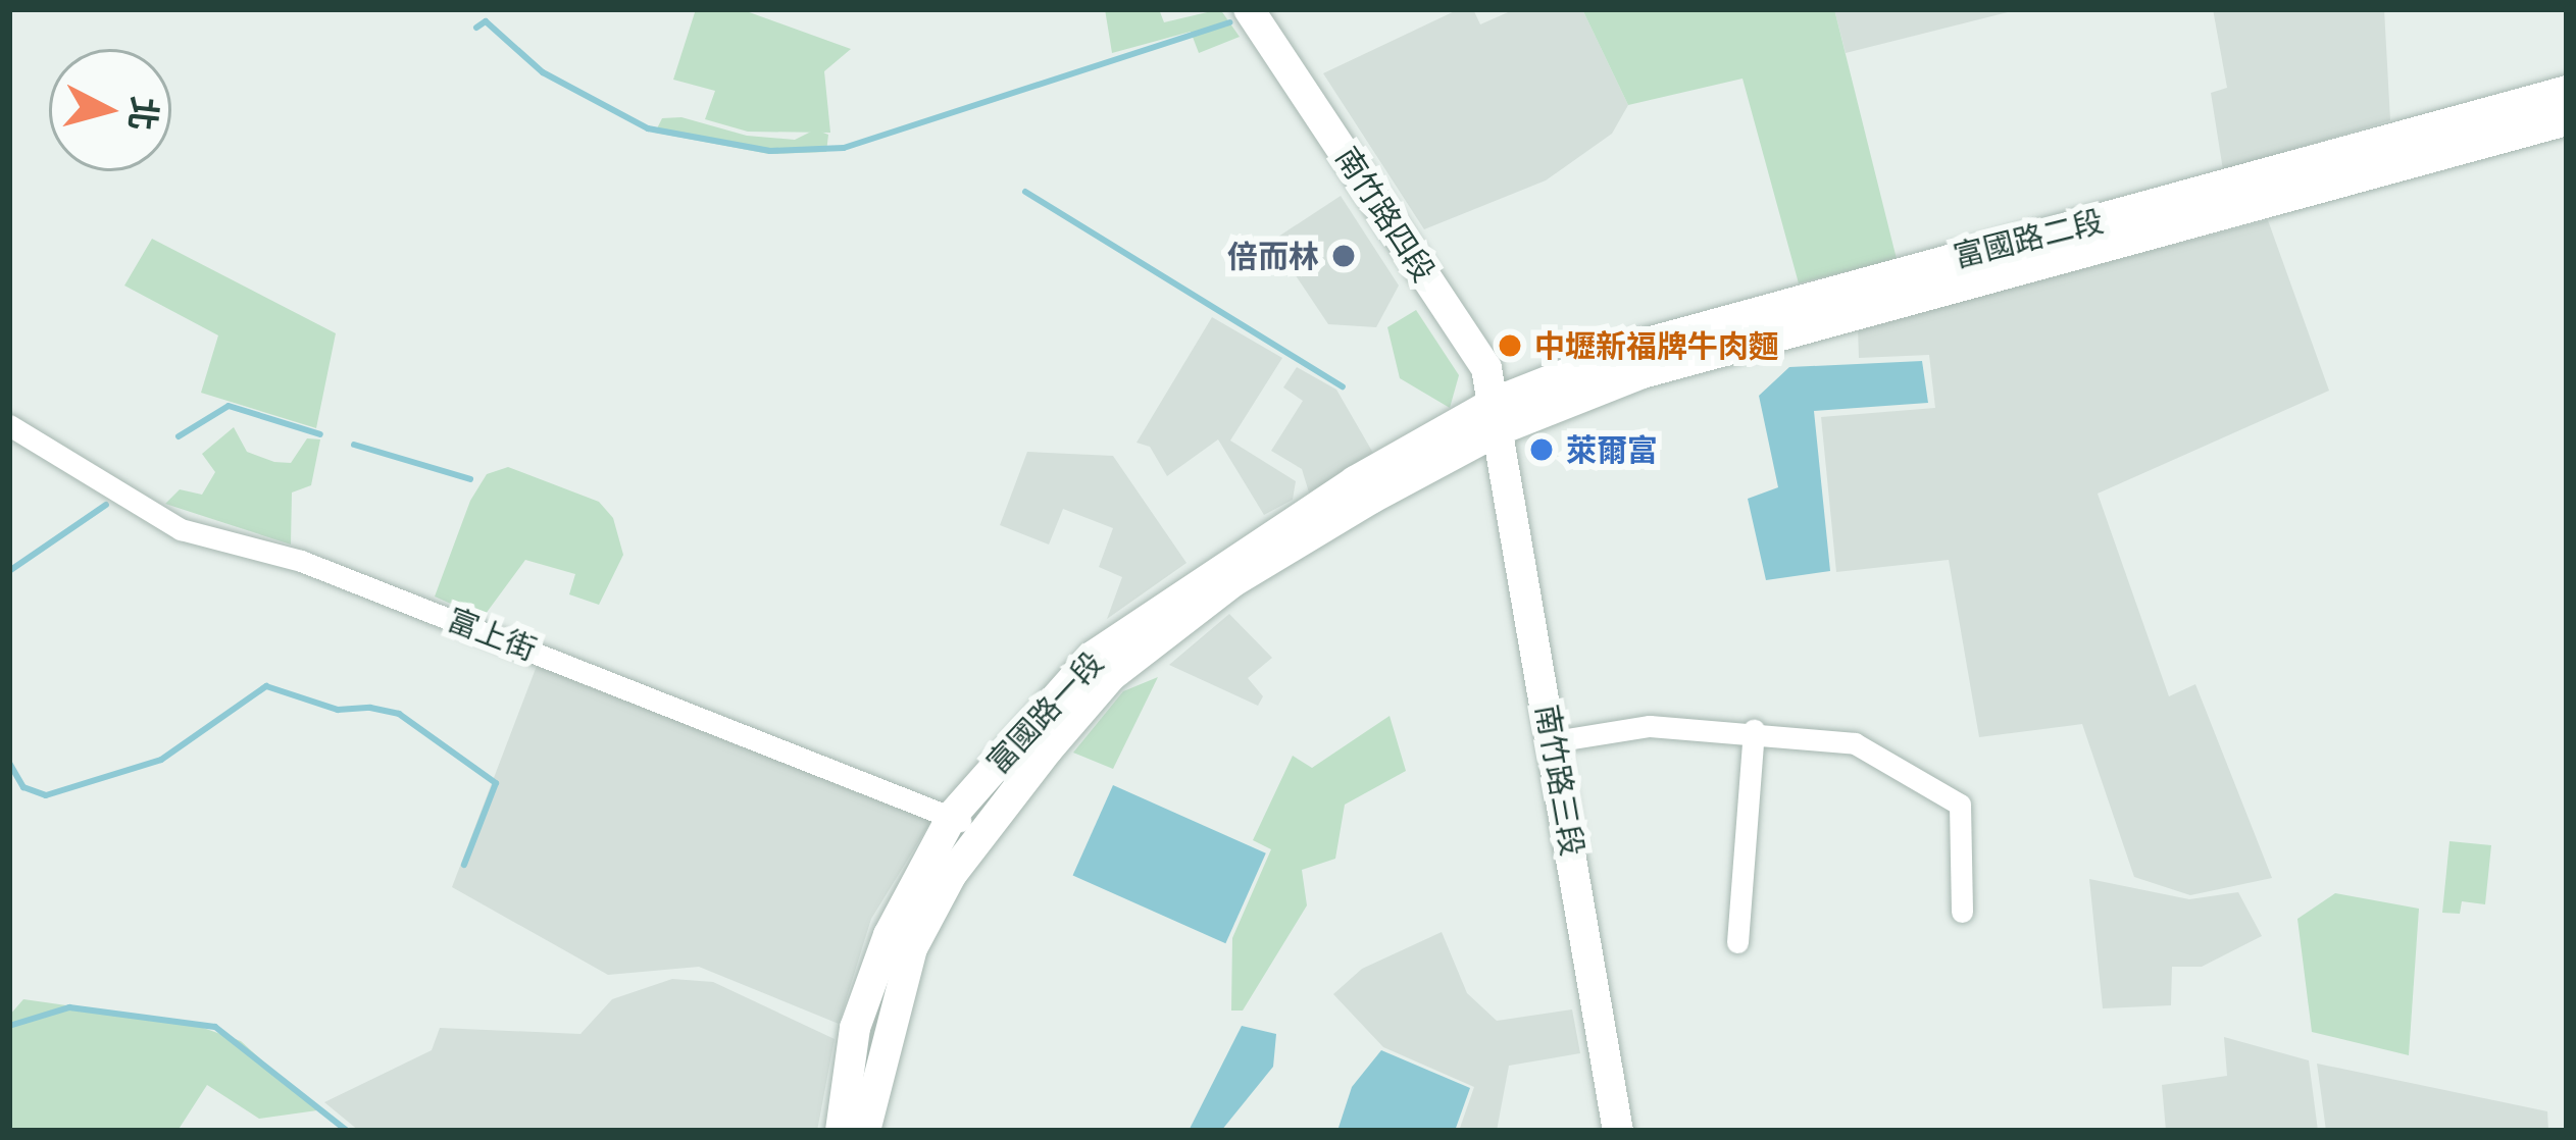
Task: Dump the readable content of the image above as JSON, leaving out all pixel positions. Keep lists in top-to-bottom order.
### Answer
{
  "streets": {
    "street": [
      "南竹路四段",
      "富國路二段",
      "富上街",
      "富國路一段",
      "南竹路三段"
    ]
  },
  "crossings": [
    ["南竹路四段", "富國路二段"],
    ["南竹路四段", "富國路一段"],
    ["南竹路四段", "南竹路三段"],
    ["富國路二段", "富國路一段"],
    ["富國路二段", "南竹路三段"],
    ["富上街", "富國路一段"],
    ["富國路一段", "南竹路三段"]
  ],
  "places": ["倍而林", "中壢新福牌牛肉麵", "萊爾富"],
  "north": "right"
}
